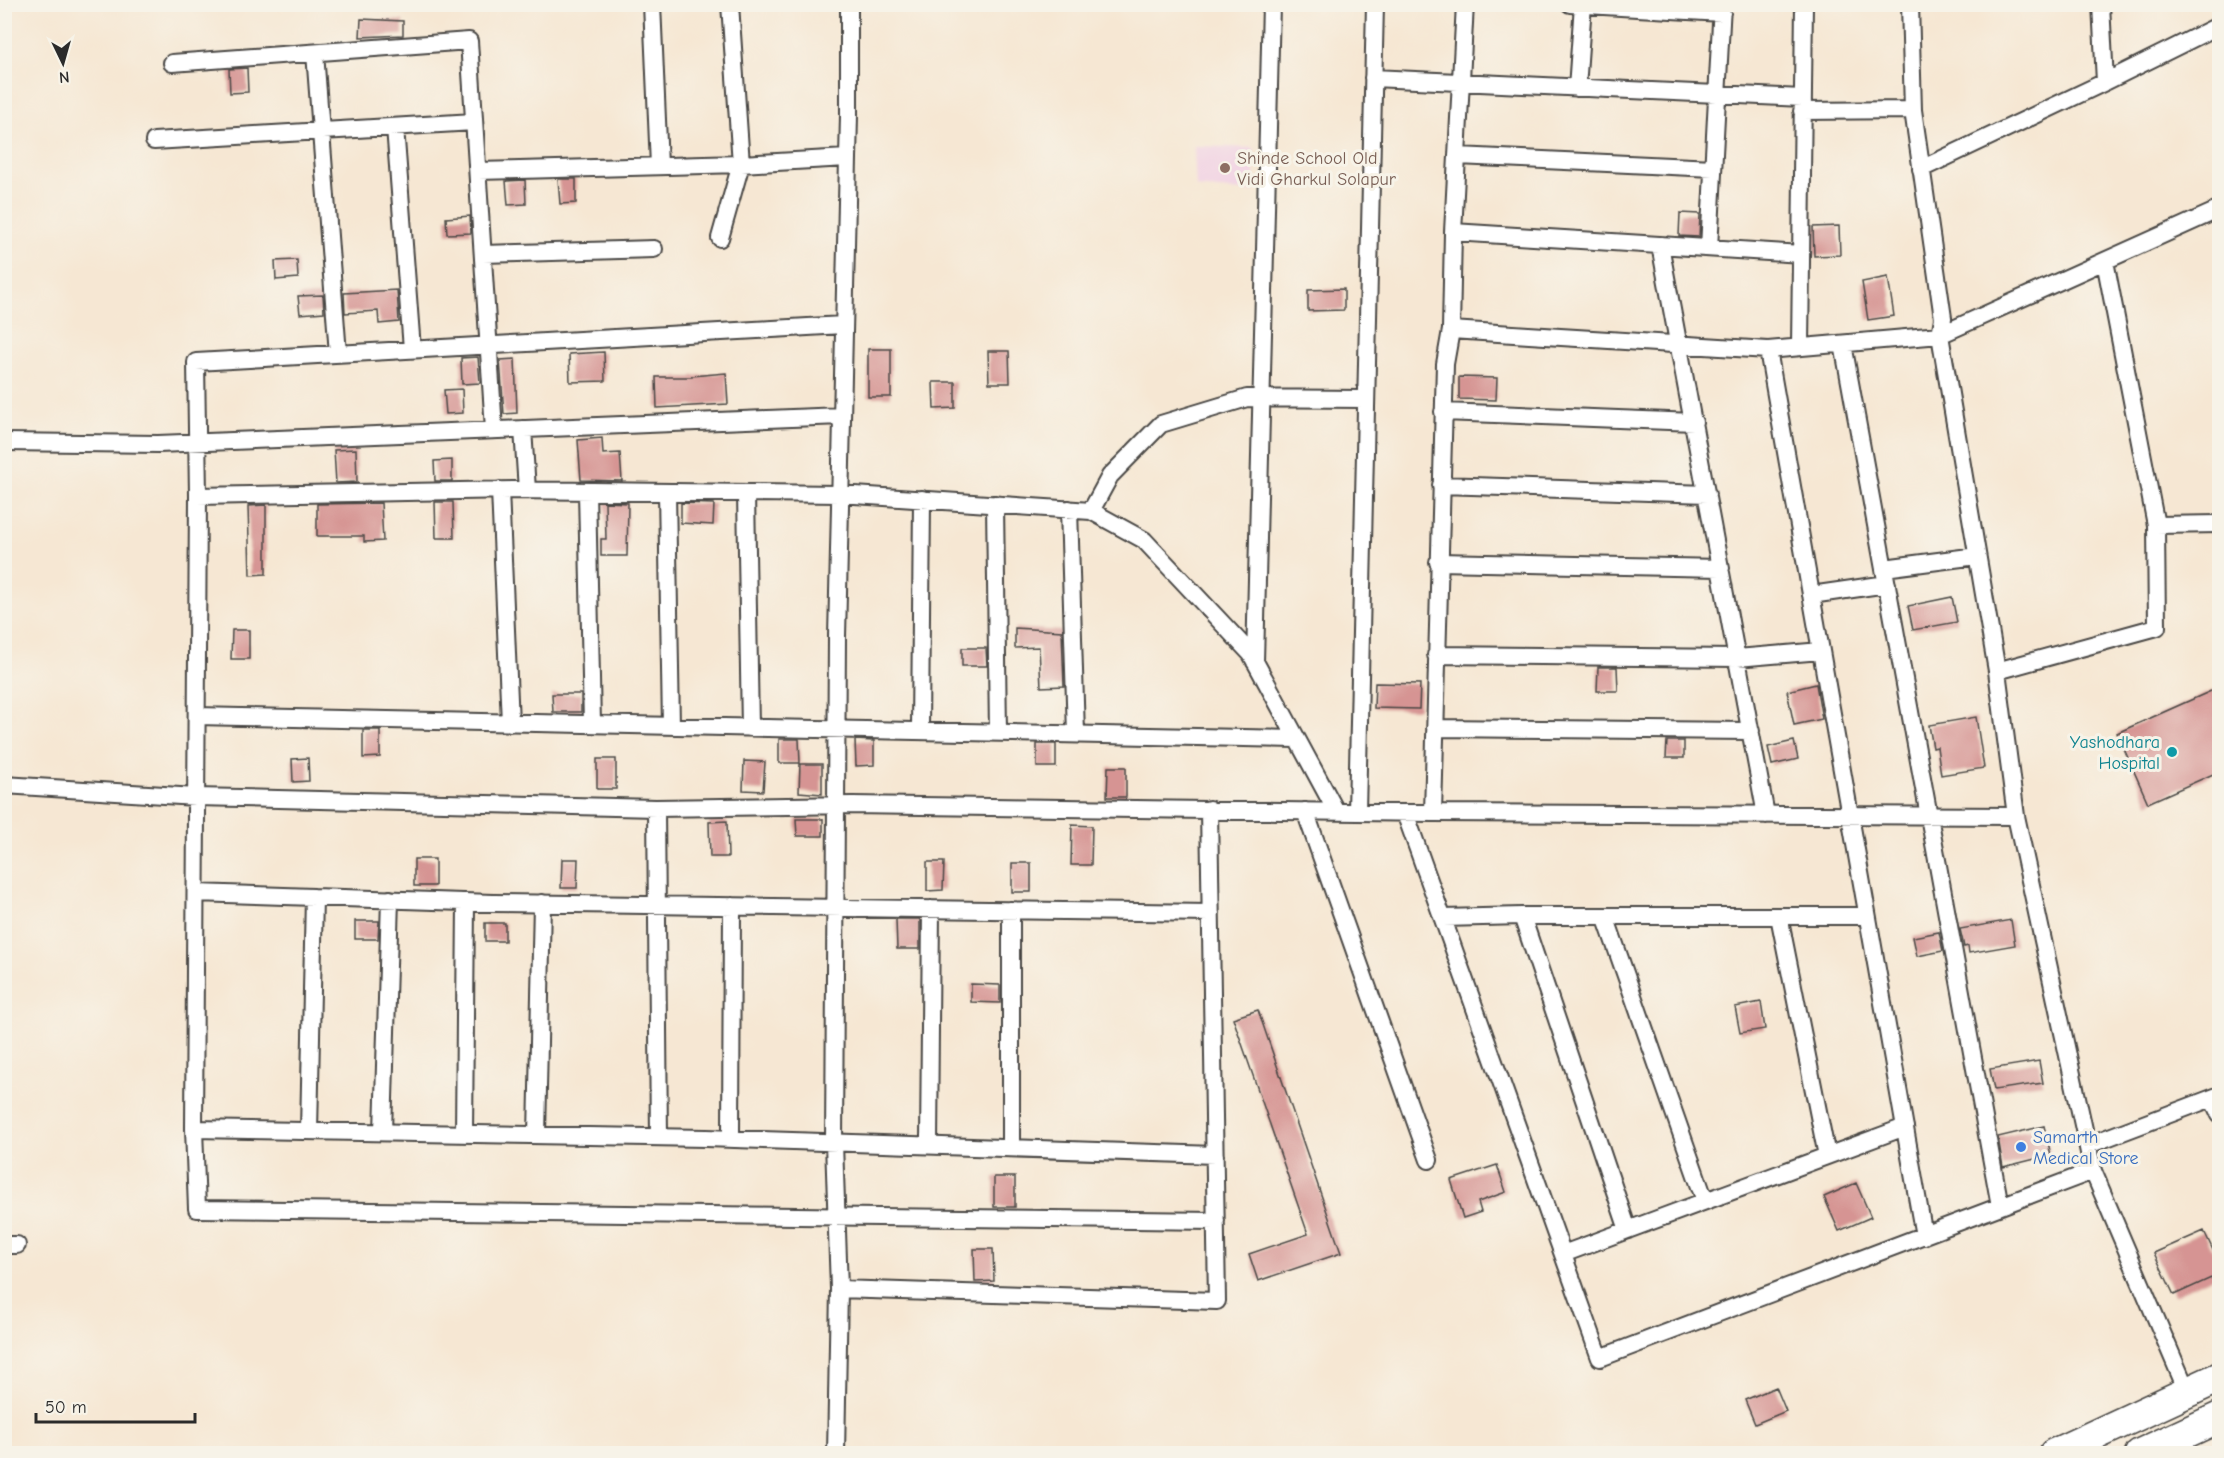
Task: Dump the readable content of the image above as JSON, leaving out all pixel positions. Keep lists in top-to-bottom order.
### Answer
{
  "places": ["Shinde School Old Vidi Gharkul Solapur", "Yashodhara Hospital", "Samarth Medical Store"],
  "scale_bar": "50 m",
  "north": "bottom"
}
